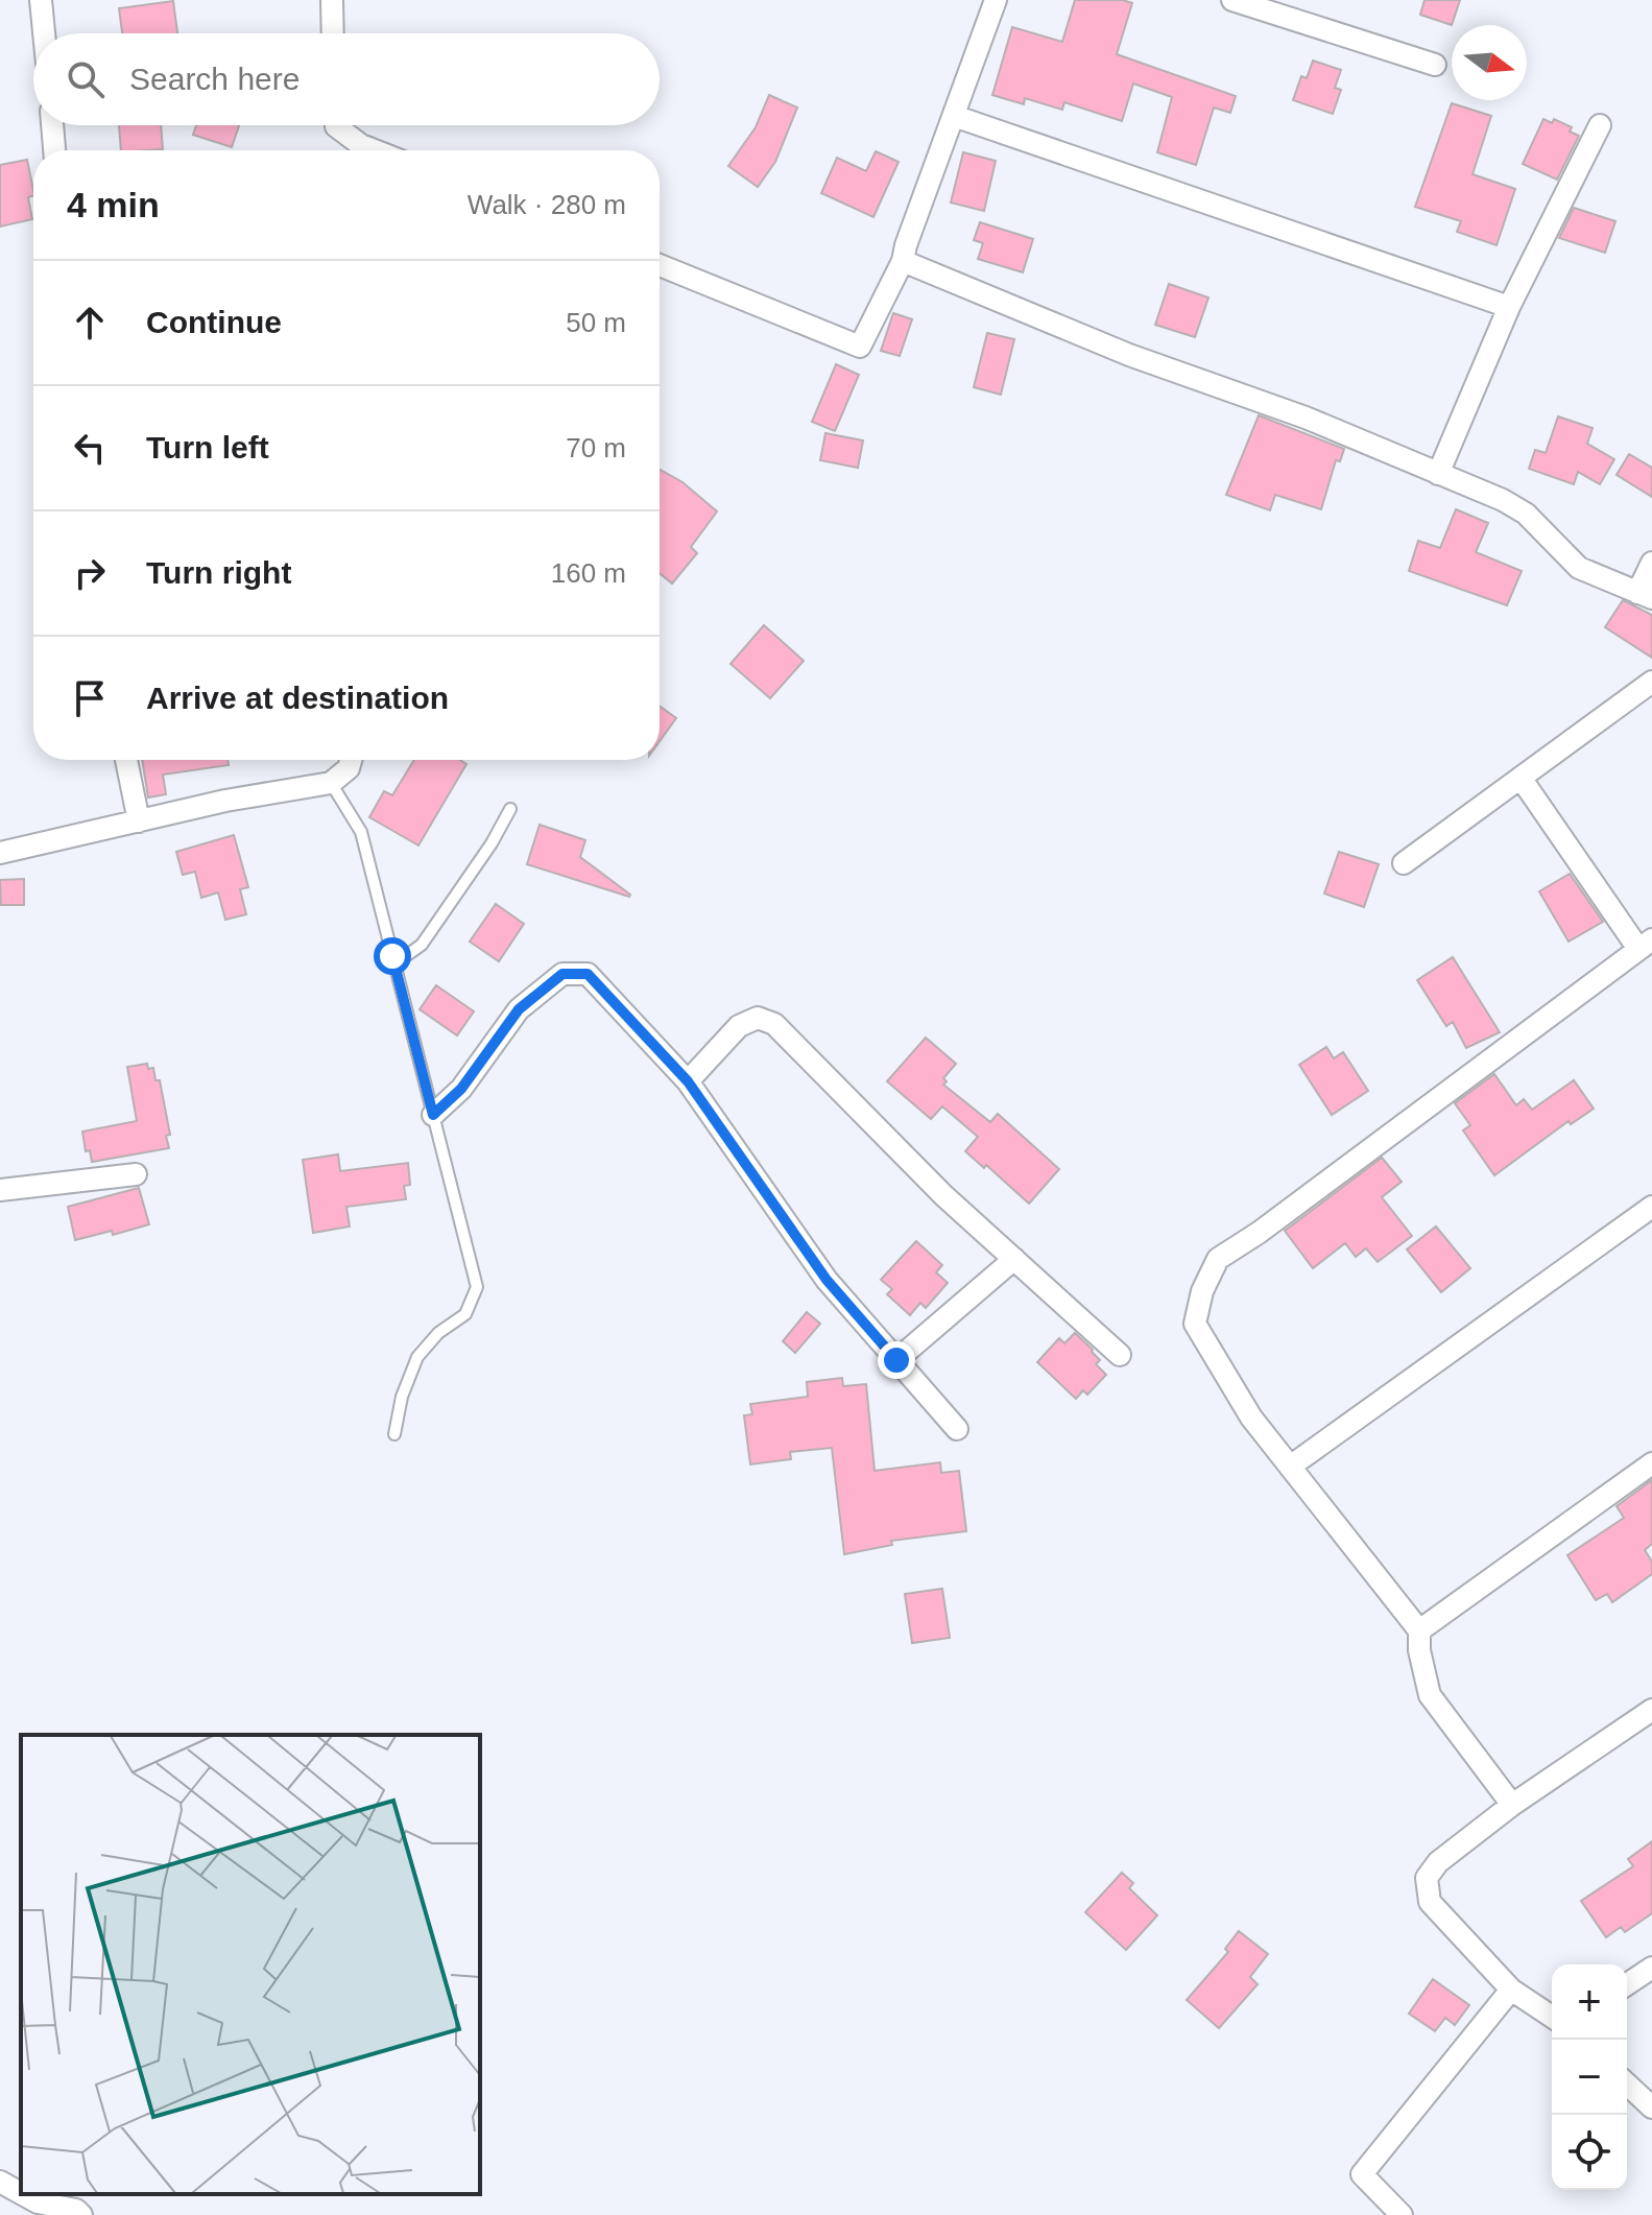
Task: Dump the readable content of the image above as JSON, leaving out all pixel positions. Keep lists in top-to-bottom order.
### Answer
{
  "north": "right",
  "page": {
    "search": "Search here",
    "heading": ["4 min", "Walk · 280 m"],
    "list": [
      ["Continue", "50 m"],
      ["Turn left", "70 m"],
      ["Turn right", "160 m"],
      "Arrive at destination"
    ],
    "map_buttons": ["+", "−"]
  }
}
